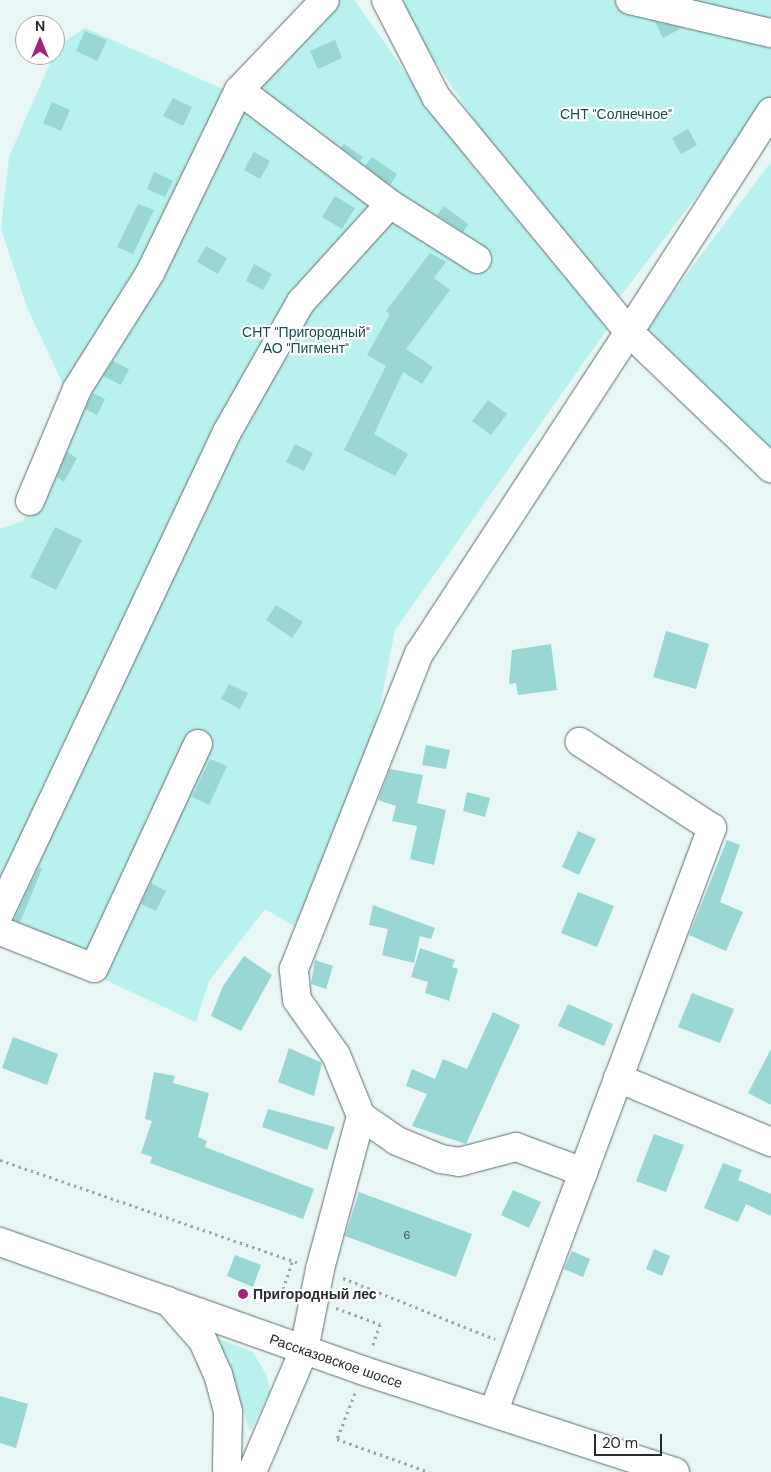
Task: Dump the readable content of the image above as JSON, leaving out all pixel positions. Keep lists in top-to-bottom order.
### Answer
{
  "streets": {
    "street": ["Рассказовское шоссе"]
  },
  "parks": ["СНТ \"Солнечное\"", "СНТ \"Пригородный\" АО \"Пигмент\""],
  "places": ["Пригородный лес"],
  "house_numbers": ["6"],
  "scale_bar": "20 m",
  "north": "top"
}
